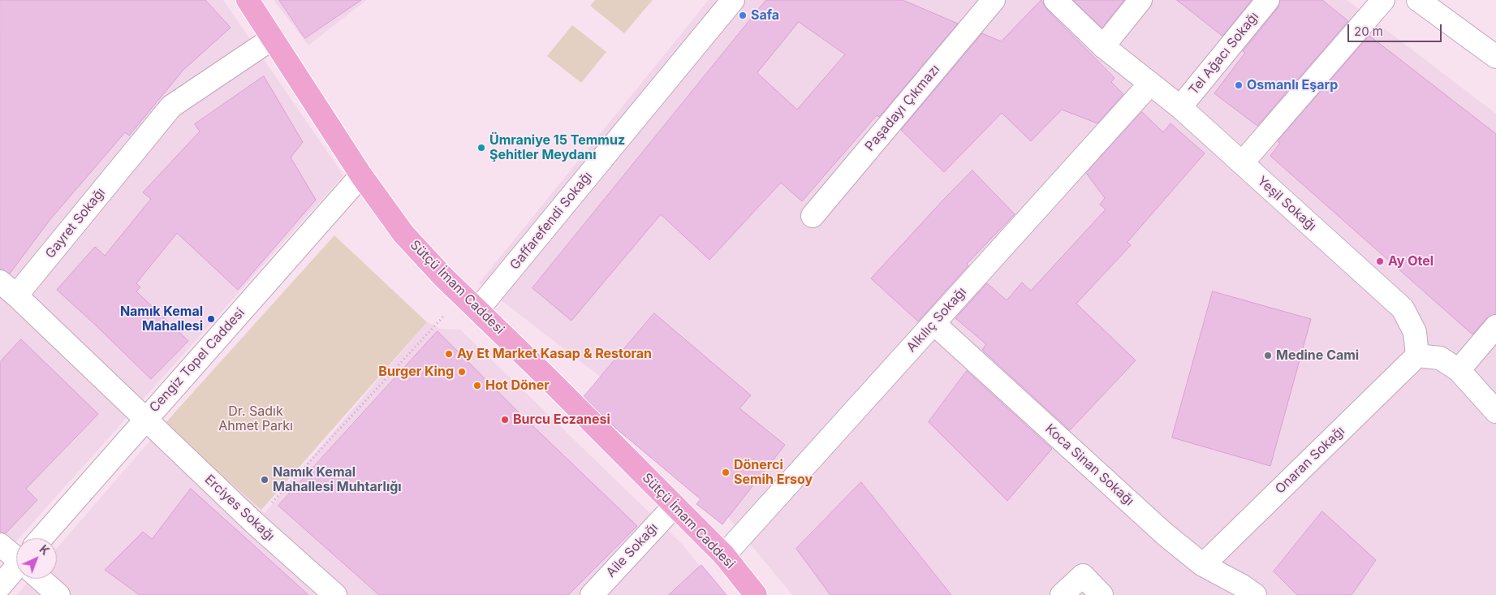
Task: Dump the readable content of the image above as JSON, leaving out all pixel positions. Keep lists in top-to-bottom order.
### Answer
{
  "streets": {
    "main road": ["Sütçü İmam Caddesi"],
    "street": [
      "Tel Ağacı Sokağı",
      "Paşadayı Çıkmazı",
      "Yeşil Sokağı",
      "Gaffarefendi Sokağı",
      "Gayret Sokağı",
      "Alkılıç Sokağı",
      "Cengiz Topel Caddesi",
      "Onaran Sokağı",
      "Koca Sinan Sokağı",
      "Erciyes Sokağı",
      "Aile Sokağı"
    ]
  },
  "crossings": [
    ["Tel Ağacı Sokağı", "Yeşil Sokağı"],
    ["Yeşil Sokağı", "Alkılıç Sokağı"],
    ["Yeşil Sokağı", "Onaran Sokağı"],
    ["Gaffarefendi Sokağı", "Sütçü İmam Caddesi"],
    ["Gayret Sokağı", "Sütçü İmam Caddesi"],
    ["Gayret Sokağı", "Cengiz Topel Caddesi"],
    ["Gayret Sokağı", "Erciyes Sokağı"],
    ["Sütçü İmam Caddesi", "Alkılıç Sokağı"],
    ["Sütçü İmam Caddesi", "Cengiz Topel Caddesi"],
    ["Sütçü İmam Caddesi", "Aile Sokağı"],
    ["Alkılıç Sokağı", "Koca Sinan Sokağı"],
    ["Cengiz Topel Caddesi", "Erciyes Sokağı"],
    ["Onaran Sokağı", "Koca Sinan Sokağı"]
  ],
  "parks": ["Dr. Sadık Ahmet Parkı"],
  "places": [
    "Safa",
    "Osmanlı Eşarp",
    "Ümraniye 15 Temmuz Şehitler Meydanı",
    "Ay Otel",
    "Namık Kemal Mahallesi",
    "Ay Et Market Kasap & Restoran",
    "Medine Cami",
    "Burger King",
    "Hot Döner",
    "Burcu Eczanesi",
    "Dönerci Semih Ersoy",
    "Namık Kemal Mahallesi Muhtarlığı"
  ],
  "scale_bar": "20 m",
  "north": "top right"
}
